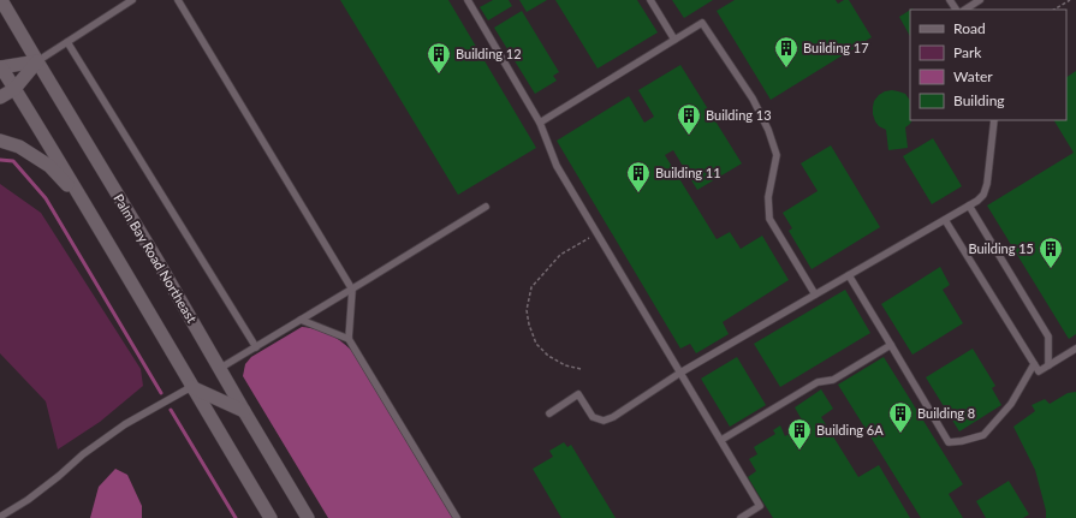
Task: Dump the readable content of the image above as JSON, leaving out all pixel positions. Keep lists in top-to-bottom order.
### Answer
{
  "streets": {
    "main road": ["Palm Bay Road Northeast"]
  },
  "places": {
    "building": [
      "Building 17",
      "Building 12",
      "Building 13",
      "Building 11",
      "Building 15",
      "Building 8",
      "Building 6A"
    ]
  },
  "legend": [
    "Road",
    "Park",
    "Water",
    "Building"
  ]
}
